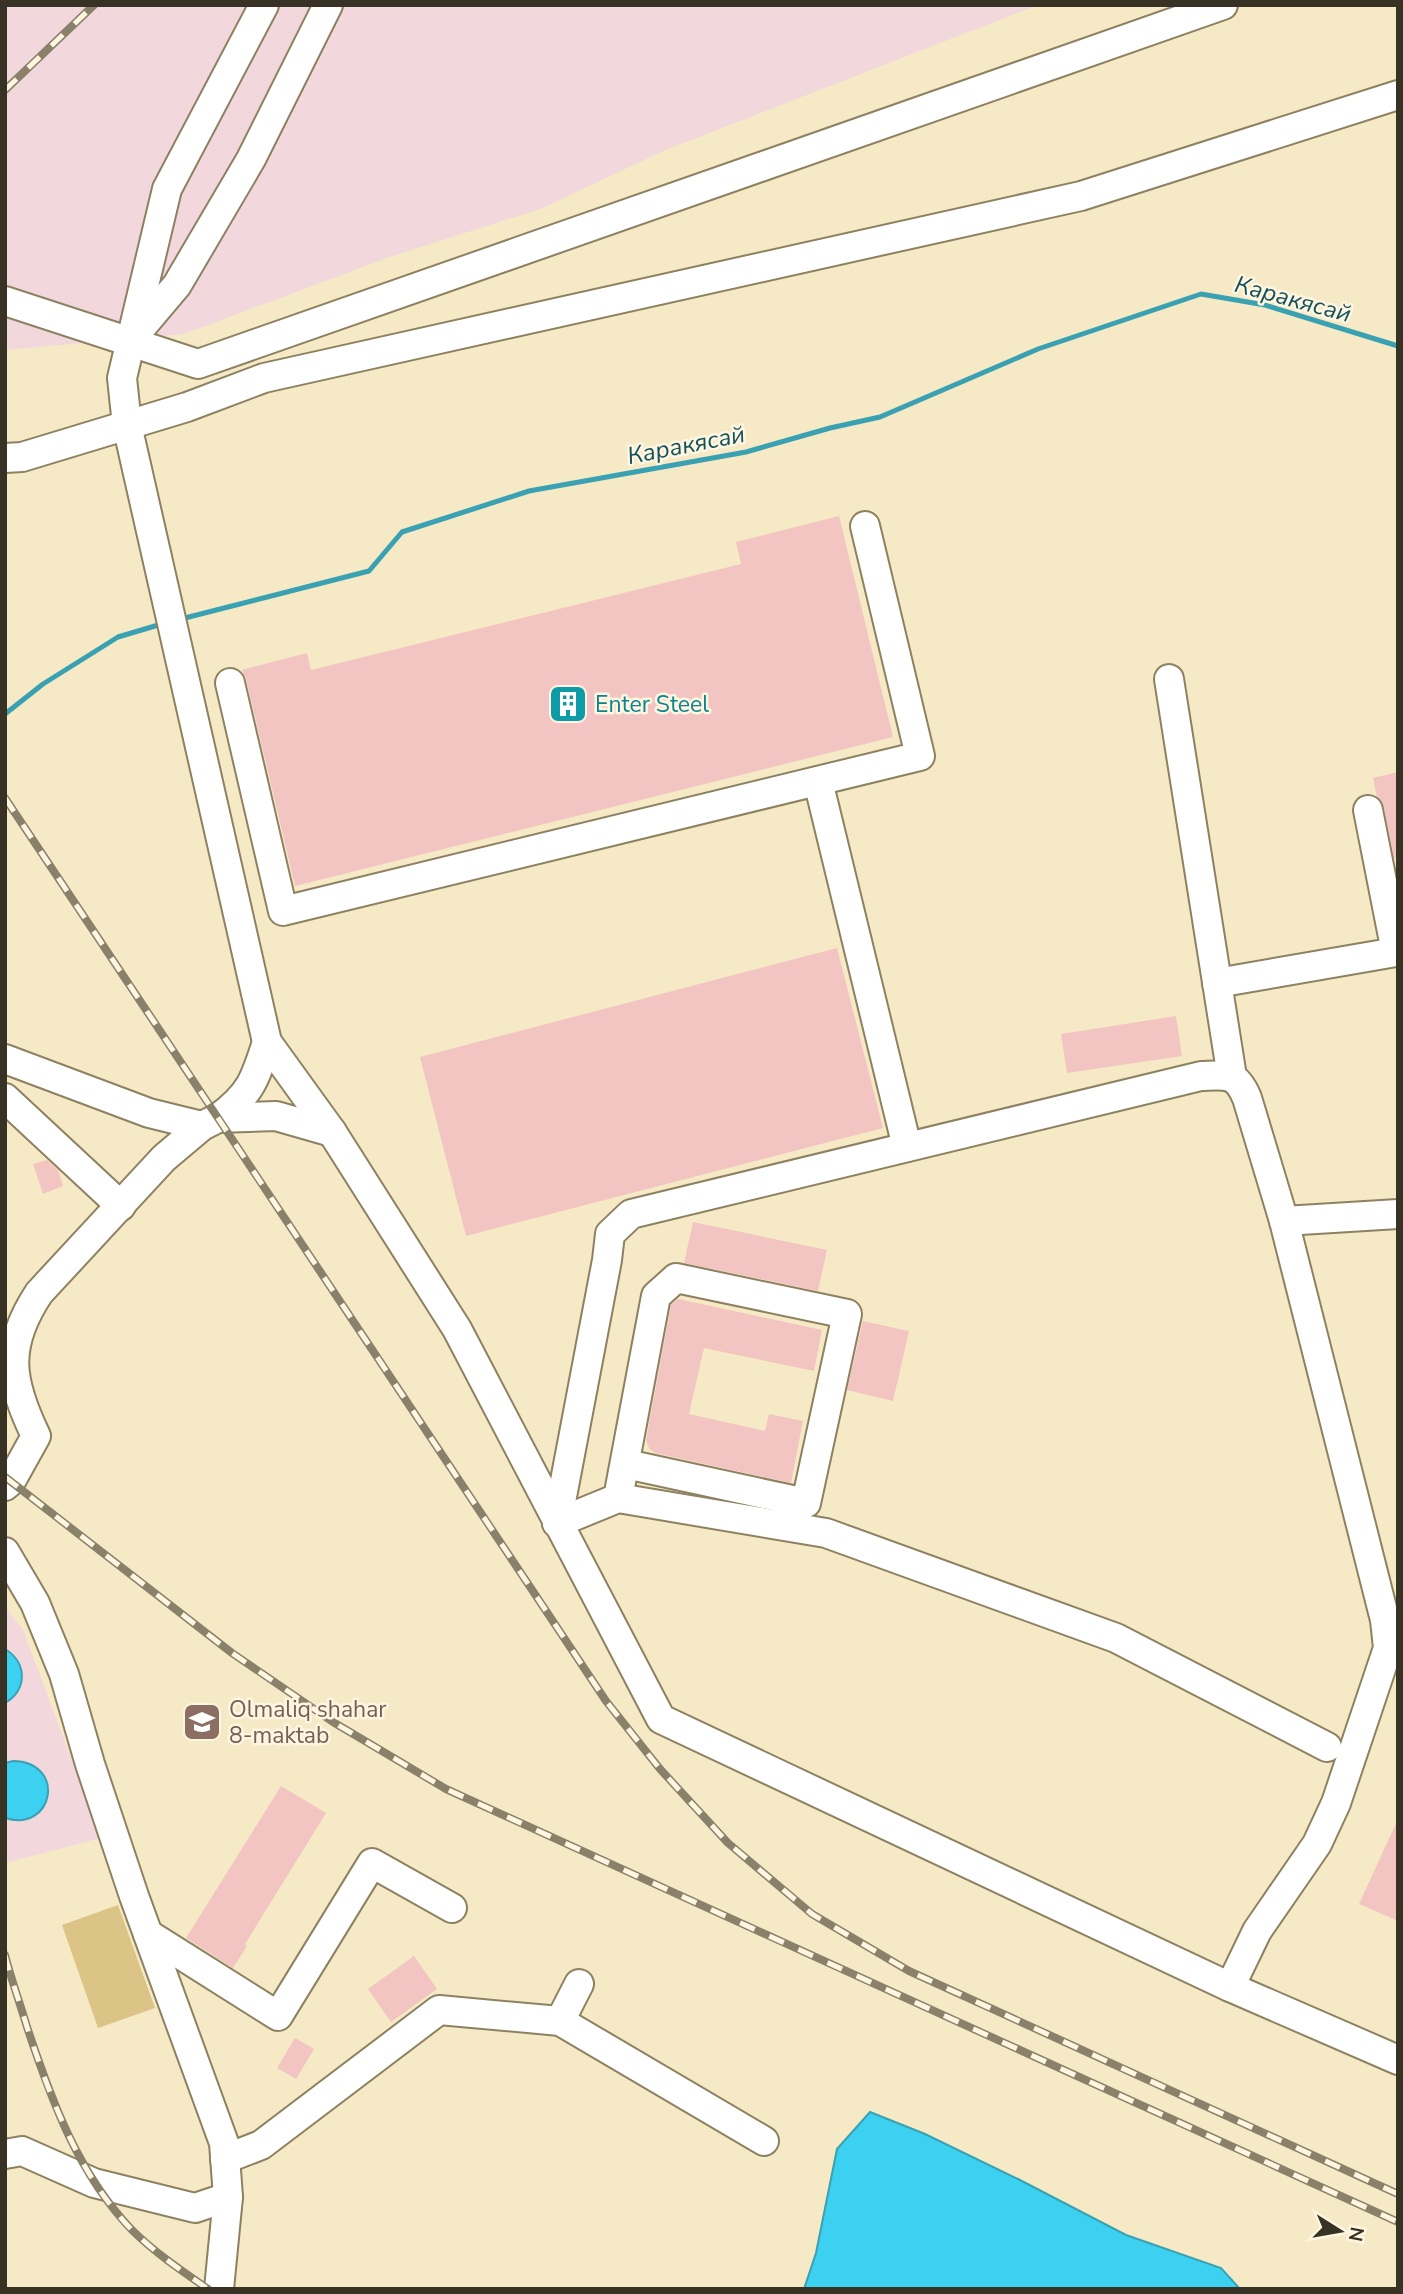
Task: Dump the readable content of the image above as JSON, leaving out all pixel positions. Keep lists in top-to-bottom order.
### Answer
{
  "water": ["Каракясай"],
  "places": {
    "building": ["Enter Steel"],
    "school or university": ["Olmaliq shahar 8-maktab"]
  },
  "north": "right"
}
